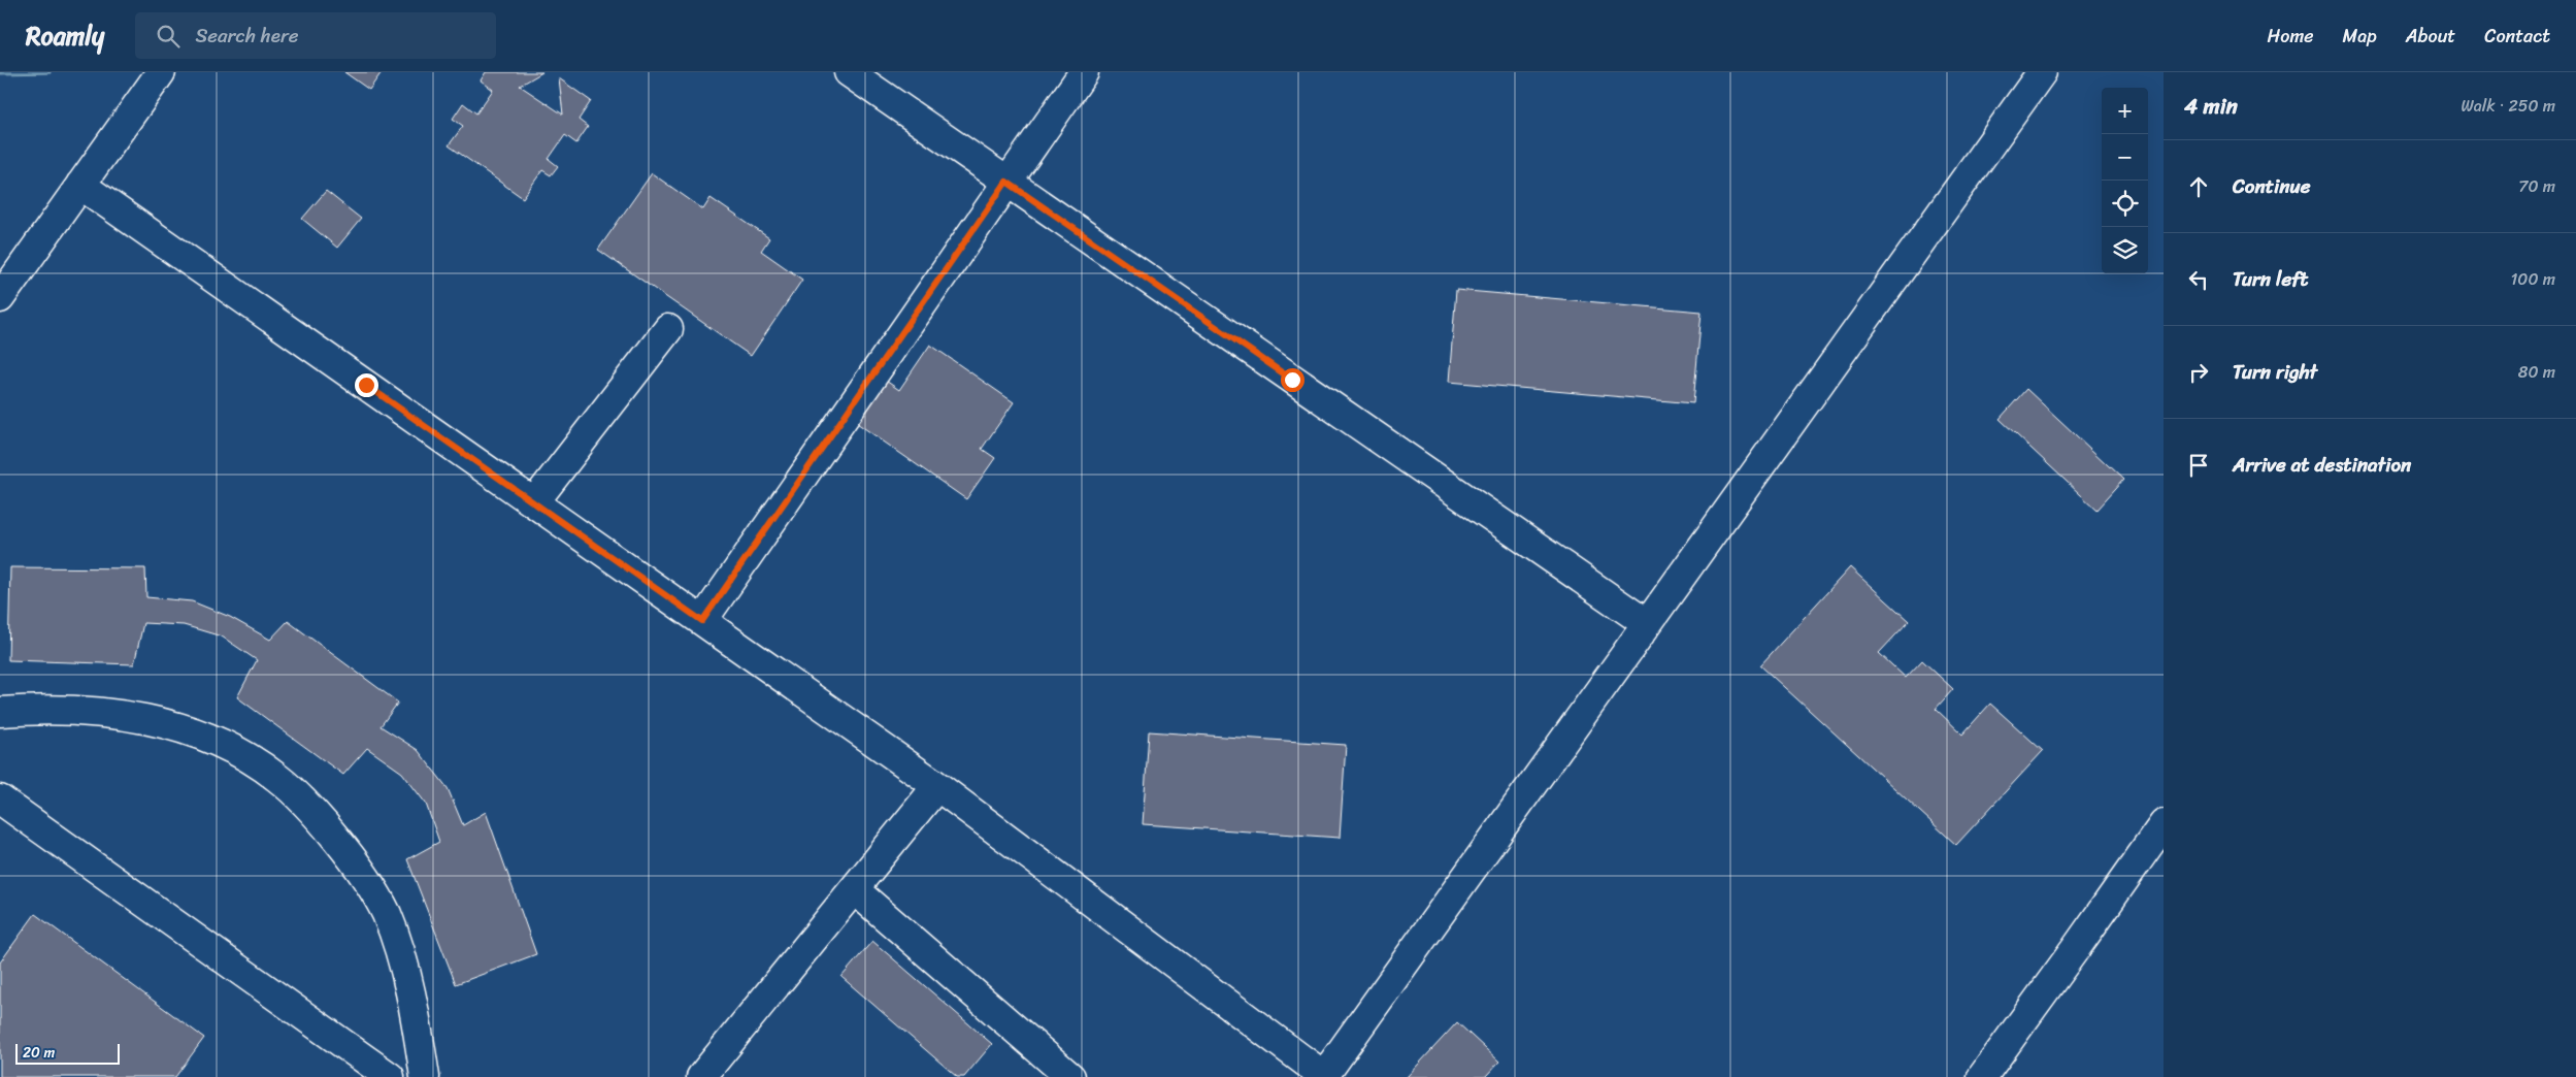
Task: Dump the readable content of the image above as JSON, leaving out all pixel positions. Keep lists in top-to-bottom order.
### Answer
{
  "scale_bar": "20 m",
  "page": {
    "header": "Roamly",
    "search": "Search here",
    "nav": [
      "Home",
      "Map",
      "About",
      "Contact"
    ],
    "heading": ["4 min", "Walk · 250 m"],
    "map_buttons": ["+", "−"],
    "list": [
      ["Continue", "70 m"],
      ["Turn left", "100 m"],
      ["Turn right", "80 m"],
      "Arrive at destination"
    ],
    "scale": "20 m"
  }
}
